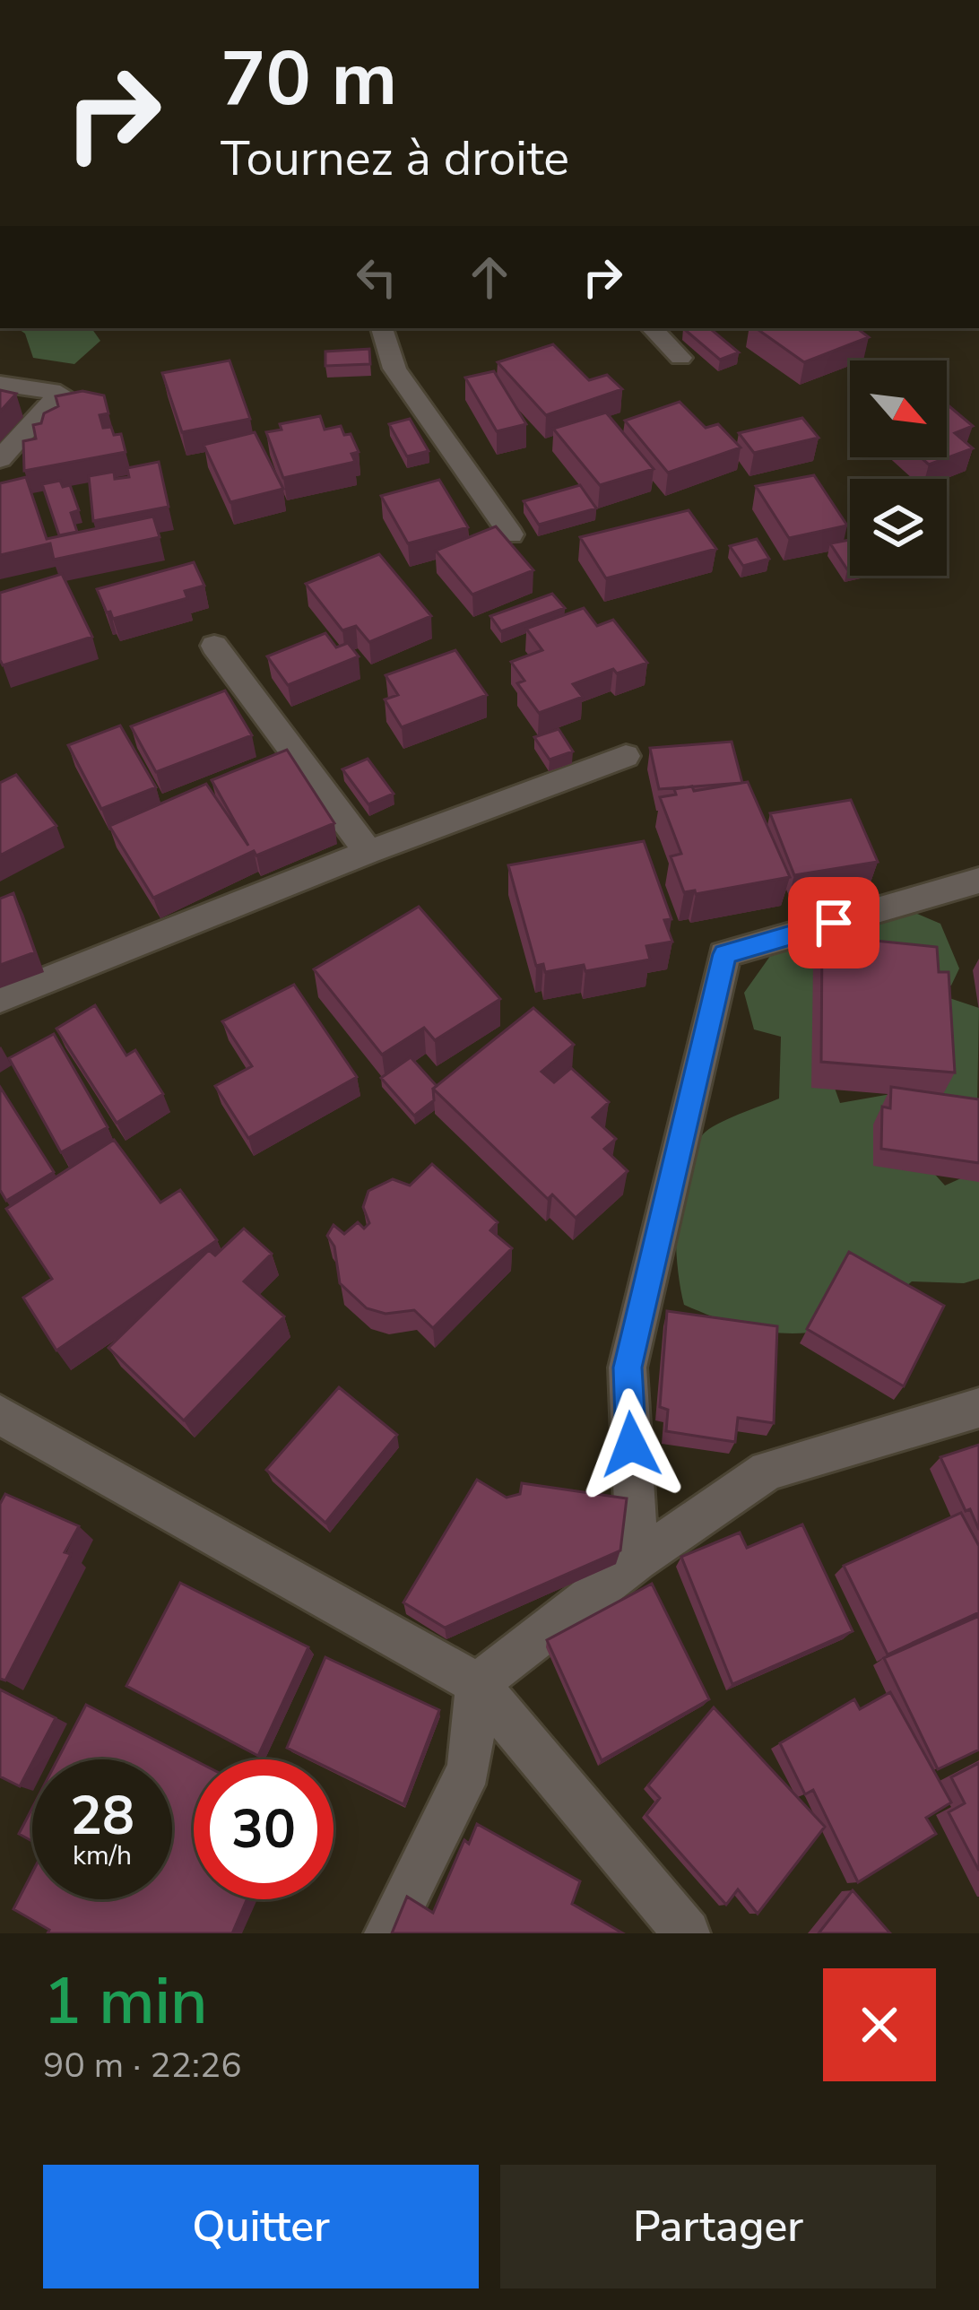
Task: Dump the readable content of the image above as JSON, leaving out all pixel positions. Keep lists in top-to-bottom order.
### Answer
{
  "north": "bottom right",
  "page": {
    "turn": ["70 m", "Tournez à droite"],
    "speed": "28 km/h",
    "limit": "30",
    "heading": ["1 min", "90 m · 22:26"],
    "buttons": ["Quitter", "Partager"]
  }
}
